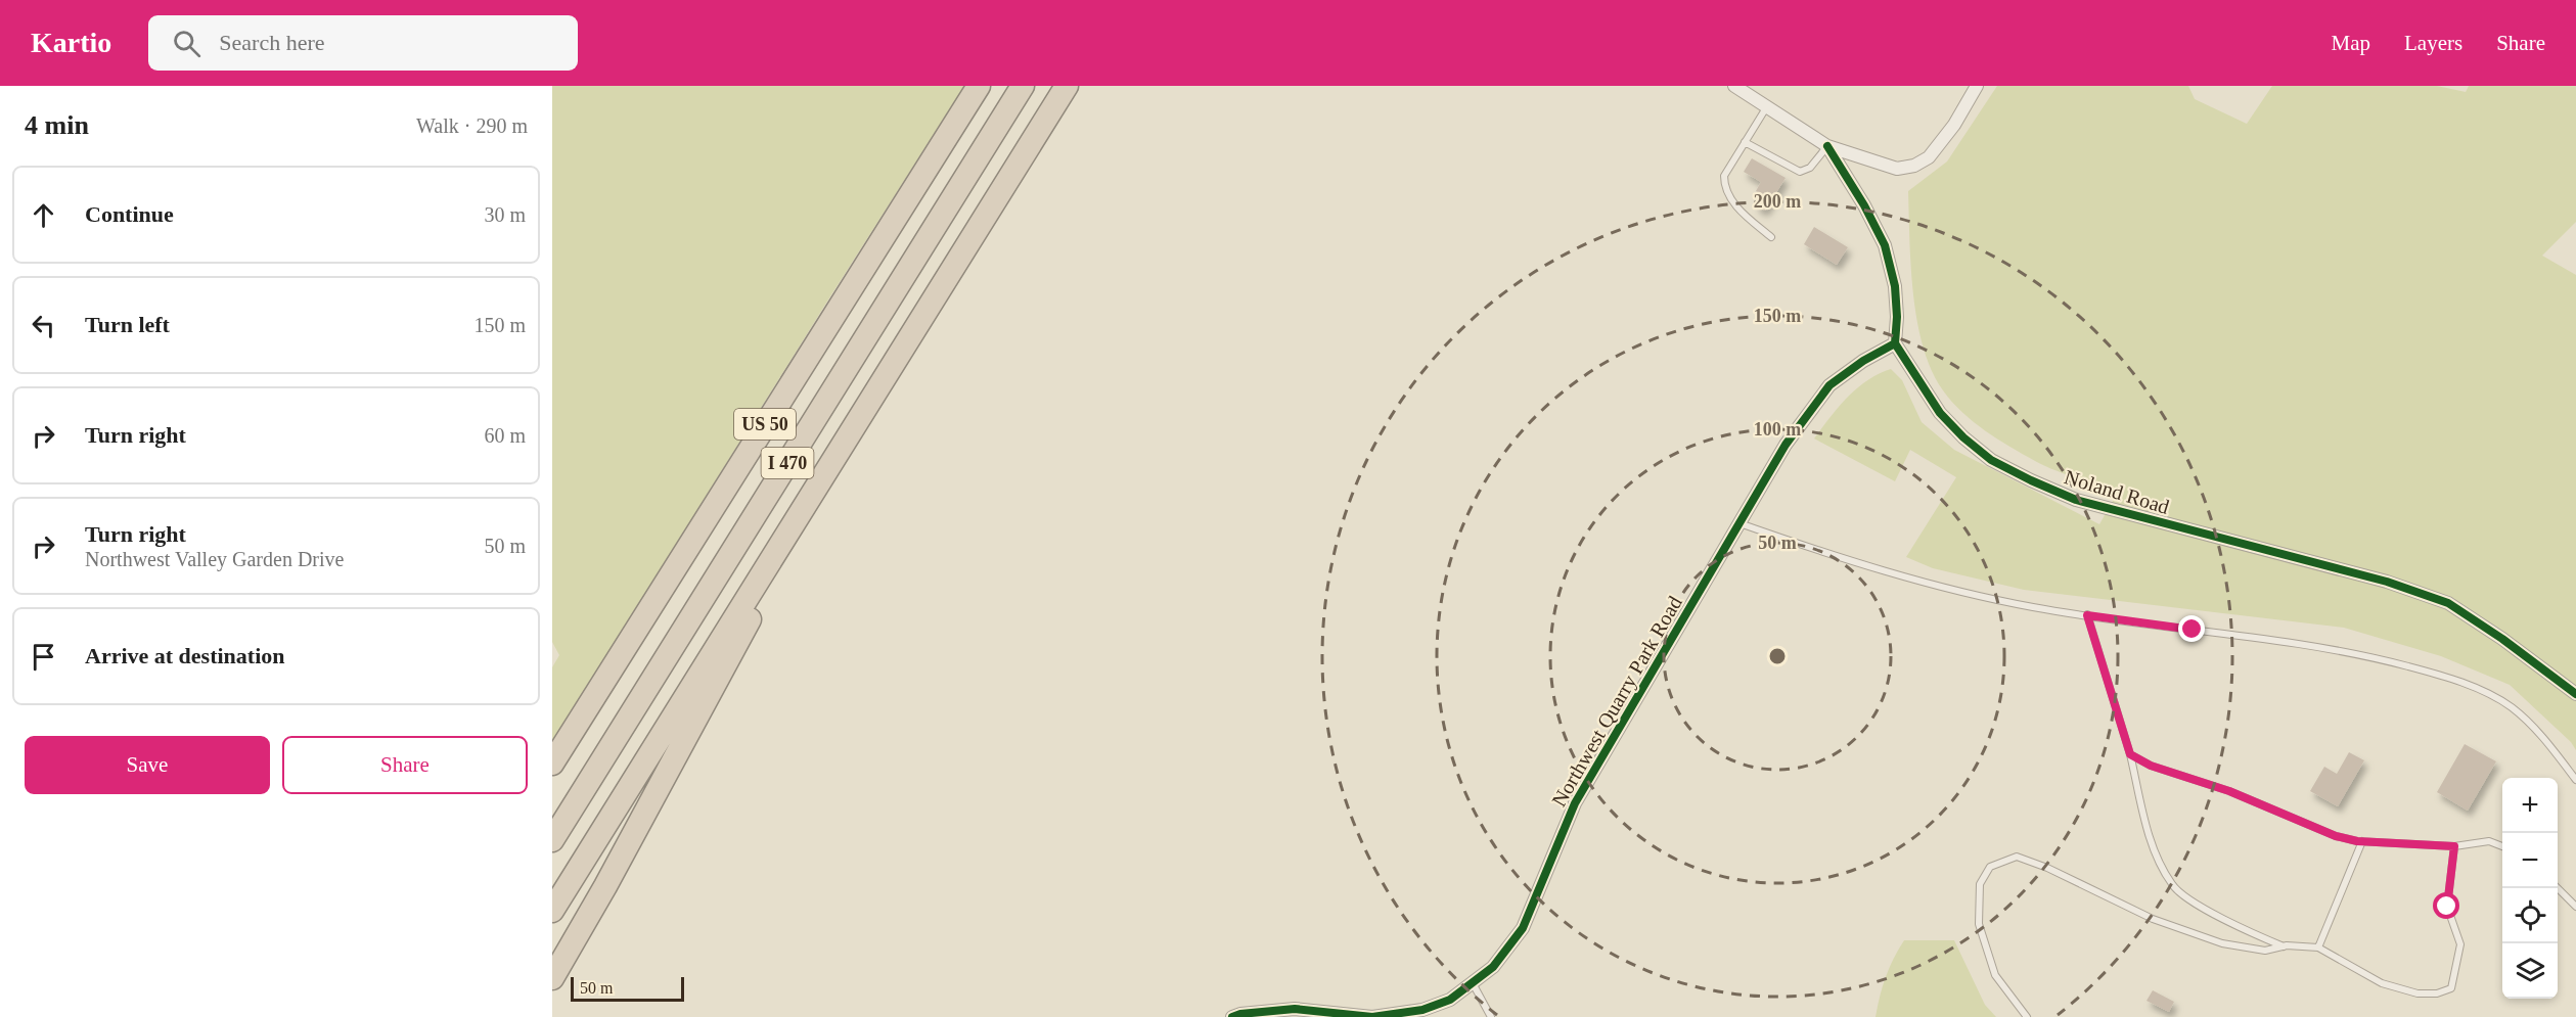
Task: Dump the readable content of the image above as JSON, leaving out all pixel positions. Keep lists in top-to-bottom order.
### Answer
{
  "streets": {
    "highway": ["US 50", "I 470"],
    "street": ["Noland Road", "Northwest Quarry Park Road"]
  },
  "crossings": [
    ["Noland Road", "Northwest Quarry Park Road"]
  ],
  "scale_bar": "50 m",
  "page": {
    "header": "Kartio",
    "search": "Search here",
    "nav": ["Map", "Layers", "Share"],
    "heading": ["4 min", "Walk · 290 m"],
    "list": [
      ["Continue", "30 m"],
      ["Turn left", "150 m"],
      ["Turn right", "60 m"],
      ["Turn right", "Northwest Valley Garden Drive", "50 m"],
      "Arrive at destination"
    ],
    "buttons": ["Save", "Share"],
    "map_buttons": ["+", "−"],
    "scale": "50 m"
  },
  "rings": [
    "200 m",
    "150 m",
    "100 m",
    "50 m"
  ]
}
